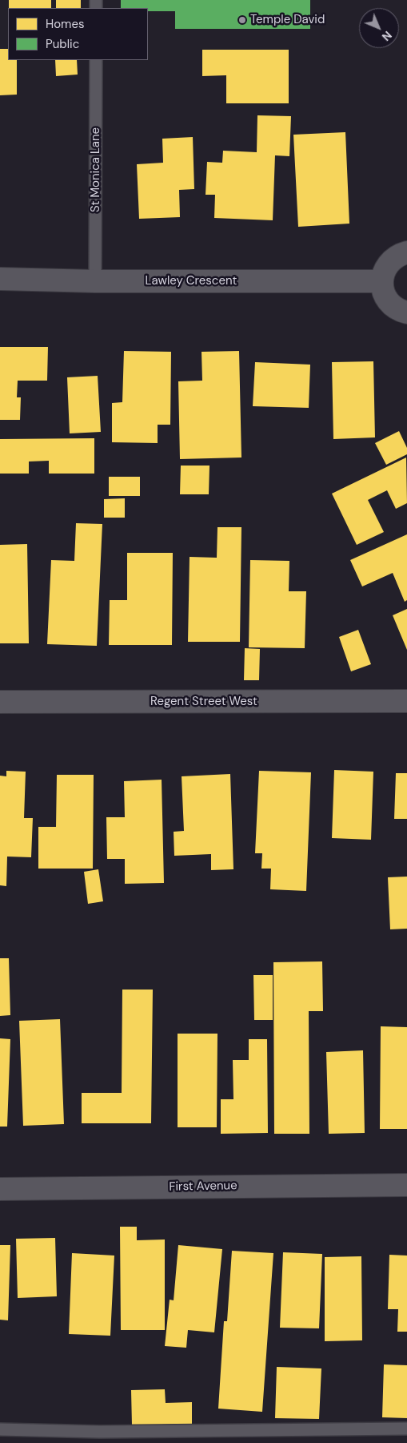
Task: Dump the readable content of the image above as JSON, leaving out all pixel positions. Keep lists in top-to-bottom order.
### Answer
{
  "streets": {
    "street": ["Lawley Crescent", "Regent Street West", "First Avenue"],
    "lane": ["St Monica Lane"]
  },
  "crossings": [
    ["St Monica Lane", "Lawley Crescent"]
  ],
  "places": ["Temple David"],
  "legend": ["Homes", "Public"],
  "north": "bottom right"
}
